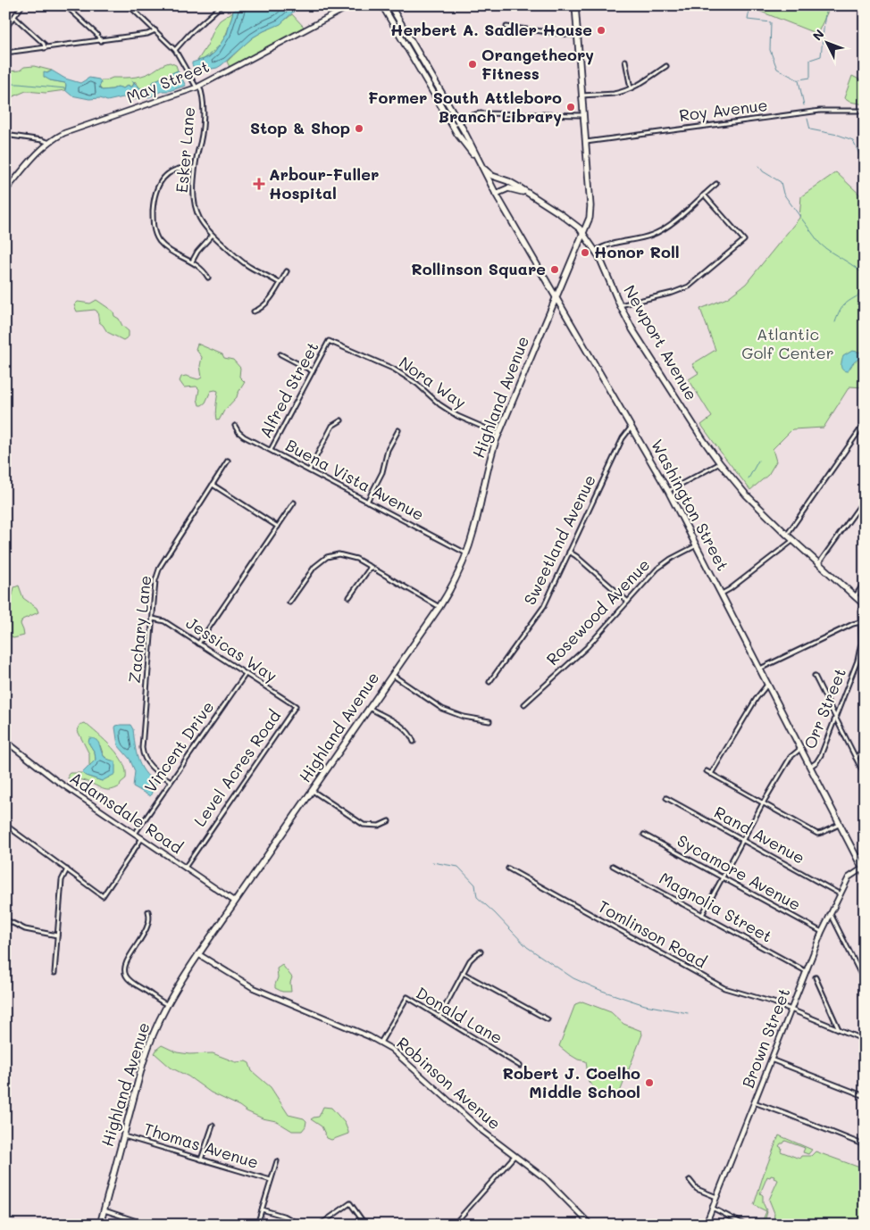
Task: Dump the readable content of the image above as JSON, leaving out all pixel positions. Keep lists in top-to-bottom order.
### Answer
{
  "streets": {
    "main road": ["Newport Avenue", "Highland Avenue", "Washington Street"],
    "street": [
      "May Street",
      "Roy Avenue",
      "Esker Lane",
      "Nora Way",
      "Alfred Street",
      "Buena Vista Avenue",
      "Sweetland Avenue",
      "Rosewood Avenue",
      "Zachary Lane",
      "Jessicas Way",
      "Orr Street",
      "Vincent Drive",
      "Level Acres Road",
      "Adamsdale Road",
      "Rand Avenue",
      "Sycamore Avenue",
      "Magnolia Street",
      "Tomlinson Road",
      "Donald Lane",
      "Brown Street",
      "Robinson Avenue",
      "Thomas Avenue"
    ]
  },
  "crossings": [
    ["May Street", "Esker Lane"],
    ["Newport Avenue", "Highland Avenue"],
    ["Newport Avenue", "Orr Street"],
    ["Nora Way", "Alfred Street"],
    ["Nora Way", "Highland Avenue"],
    ["Alfred Street", "Buena Vista Avenue"],
    ["Highland Avenue", "Buena Vista Avenue"],
    ["Highland Avenue", "Washington Street"],
    ["Highland Avenue", "Adamsdale Road"],
    ["Highland Avenue", "Robinson Avenue"],
    ["Highland Avenue", "Thomas Avenue"],
    ["Washington Street", "Sweetland Avenue"],
    ["Washington Street", "Rosewood Avenue"],
    ["Washington Street", "Orr Street"],
    ["Washington Street", "Brown Street"],
    ["Zachary Lane", "Jessicas Way"],
    ["Zachary Lane", "Vincent Drive"],
    ["Jessicas Way", "Vincent Drive"],
    ["Jessicas Way", "Level Acres Road"],
    ["Vincent Drive", "Adamsdale Road"],
    ["Level Acres Road", "Adamsdale Road"],
    ["Rand Avenue", "Brown Street"],
    ["Sycamore Avenue", "Brown Street"],
    ["Magnolia Street", "Brown Street"],
    ["Tomlinson Road", "Brown Street"],
    ["Donald Lane", "Robinson Avenue"]
  ],
  "parks": ["Atlantic Golf Center"],
  "places": {
    "other": [
      "Herbert A. Sadler House",
      "Orangetheory Fitness",
      "Former South Attleboro Branch Library",
      "Stop & Shop",
      "Honor Roll",
      "Rollinson Square",
      "Robert J. Coelho Middle School"
    ],
    "health": ["Arbour-Fuller Hospital"]
  },
  "north": "top left"
}
